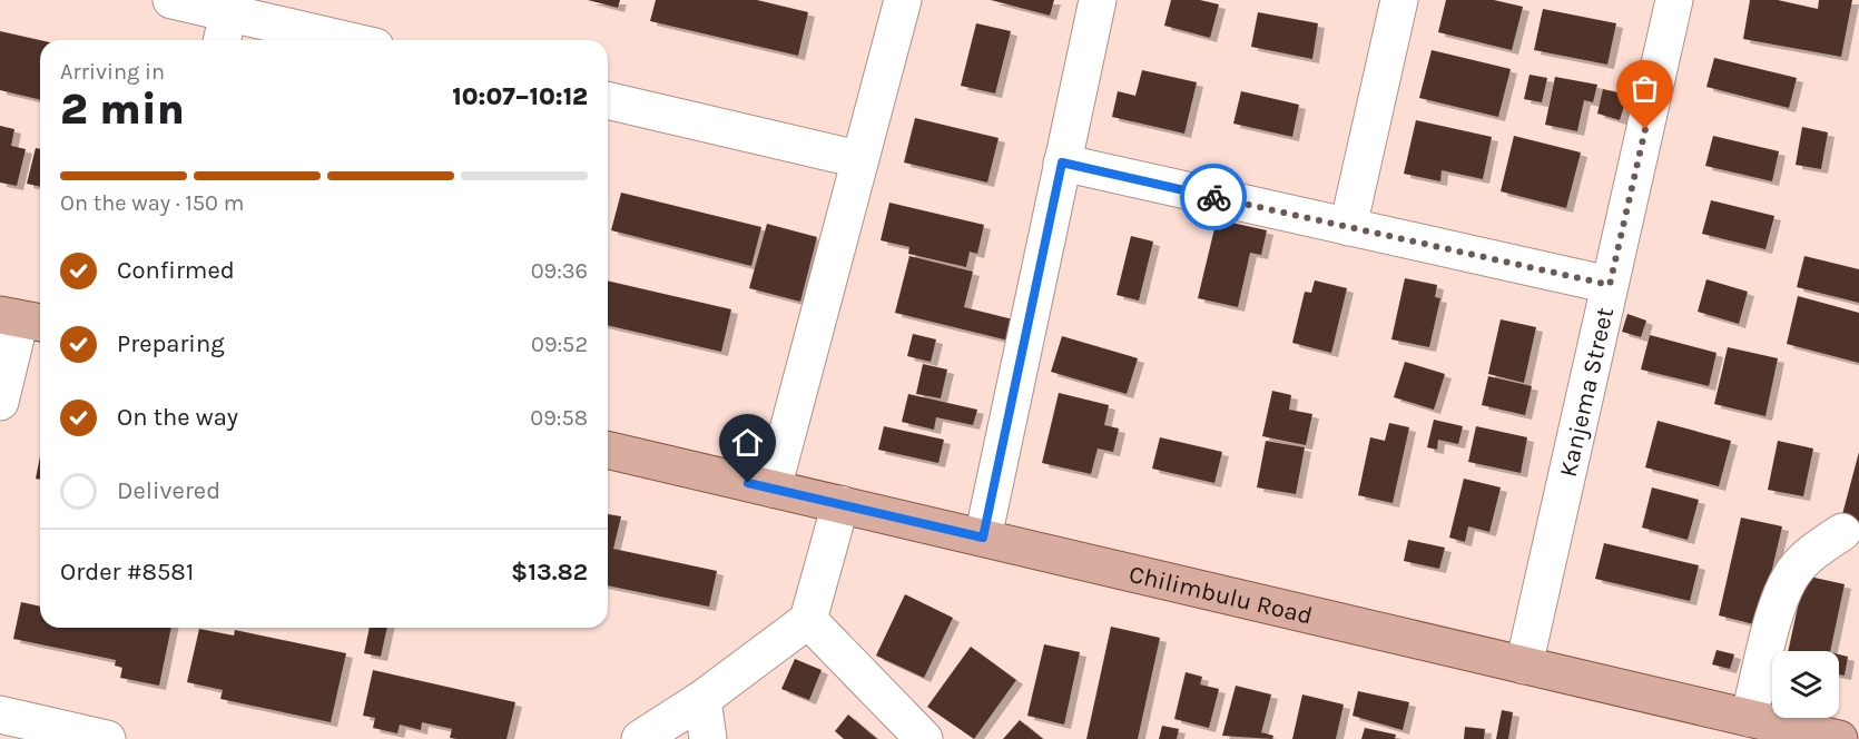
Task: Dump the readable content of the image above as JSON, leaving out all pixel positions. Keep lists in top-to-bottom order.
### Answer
{
  "streets": {
    "main road": ["Chilimbulu Road"],
    "street": ["Kanjema Street"]
  },
  "crossings": [
    ["Kanjema Street", "Chilimbulu Road"]
  ],
  "page": {
    "heading": ["2 min", "Arriving in", "10:07–10:12"],
    "panel": ["Order #8581", "$13.82"],
    "bar": "On the way · 150 m",
    "list": [
      ["Confirmed", "09:36"],
      ["Preparing", "09:52"],
      ["On the way", "09:58"],
      "Delivered"
    ]
  }
}
